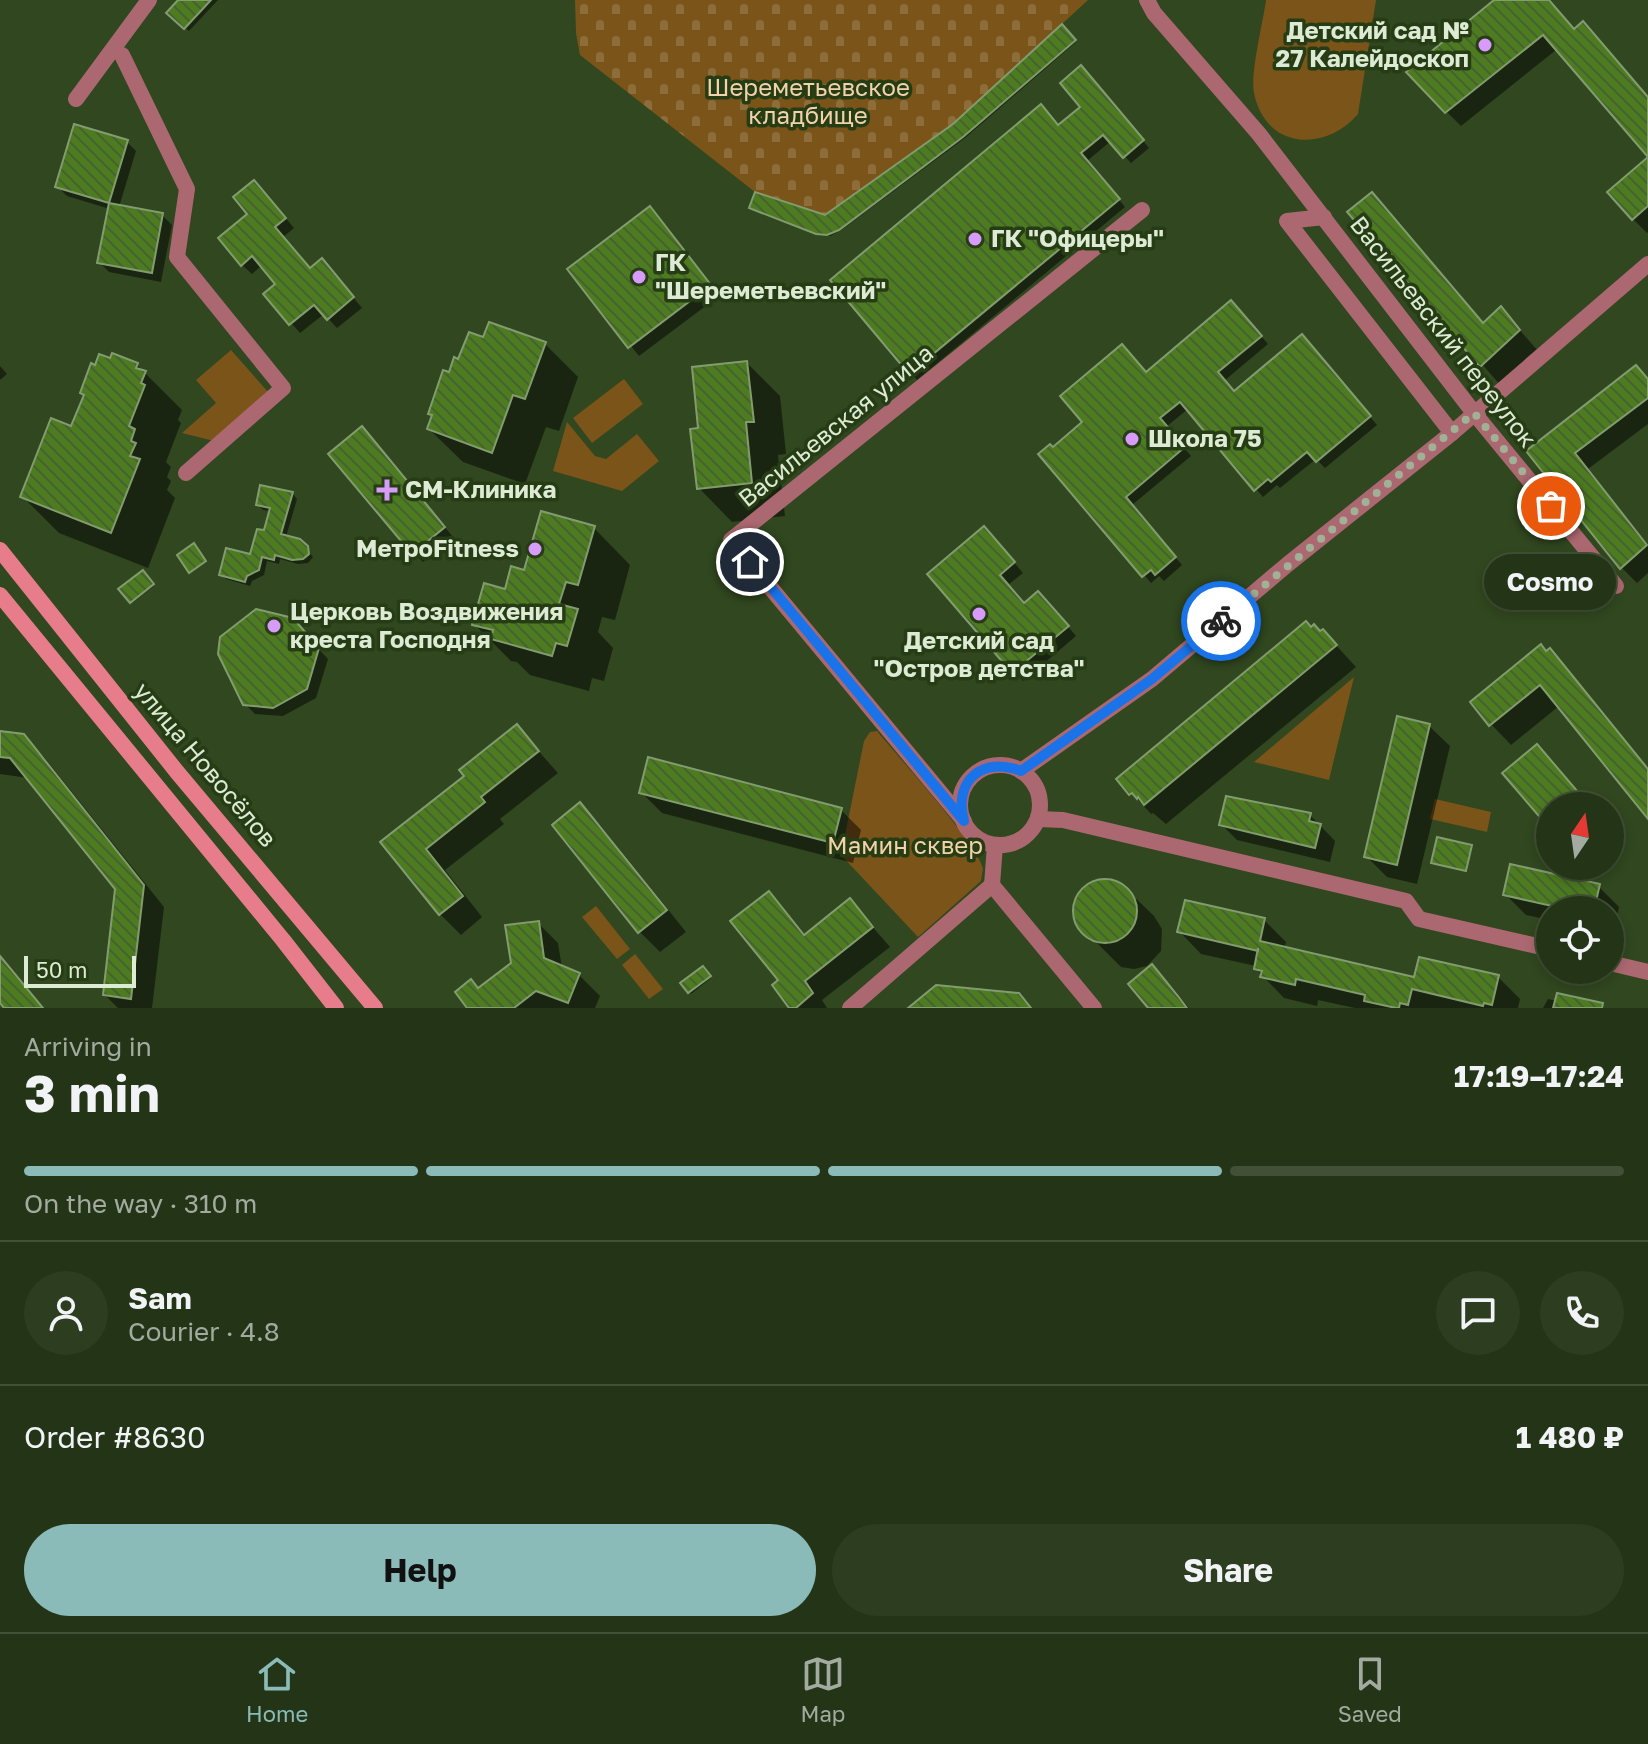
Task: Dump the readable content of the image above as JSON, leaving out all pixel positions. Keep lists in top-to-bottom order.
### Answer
{
  "streets": {
    "main road": ["улица Новосёлов"],
    "street": ["Васильевский переулок", "Васильевская улица"]
  },
  "parks": ["Шереметьевское кладбище", "Мамин сквер"],
  "places": {
    "other": [
      "Детский сад № 27 Калейдоскоп",
      "ГК \"Офицеры\"",
      "ГК \"Шереметьевский\"",
      "Школа 75",
      "Cosmo",
      "МетроFitness",
      "Детский сад \"Остров детства\"",
      "Церковь Воздвижения креста Господня"
    ],
    "health": ["СМ-Клиника"]
  },
  "scale_bar": "50 m",
  "north": "top",
  "page": {
    "bubble": "Cosmo",
    "scale": "50 m",
    "heading": ["3 min", "Arriving in", "17:19–17:24"],
    "panel": [
      "Sam",
      "Courier · 4.8",
      "Order #8630",
      "1 480 ₽"
    ],
    "bar": "On the way · 310 m",
    "buttons": ["Help", "Share"],
    "tabs": ["Home", "Map", "Saved"]
  }
}
